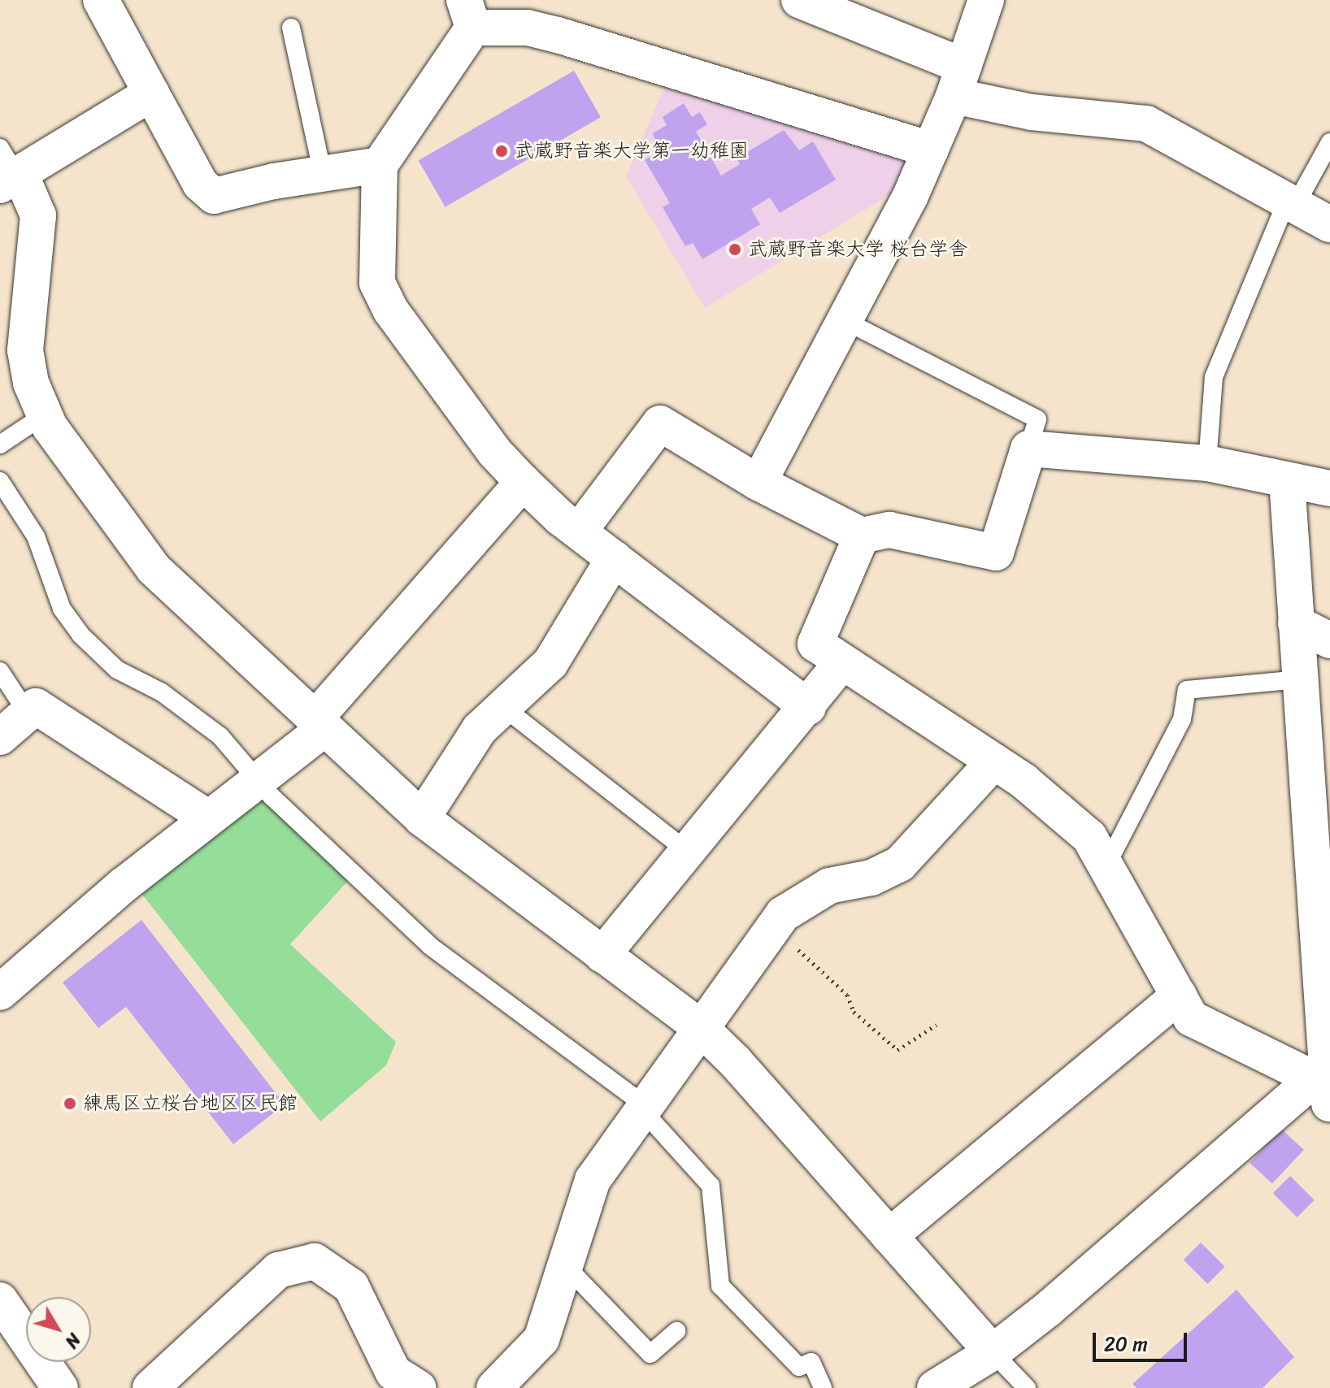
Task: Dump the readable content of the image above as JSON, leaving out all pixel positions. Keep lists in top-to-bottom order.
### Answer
{
  "places": ["武蔵野音楽大学第一幼稚園", "武蔵野音楽大学 桜台学舎", "練馬区立桜台地区区民館"],
  "scale_bar": "20 m",
  "north": "bottom right"
}
